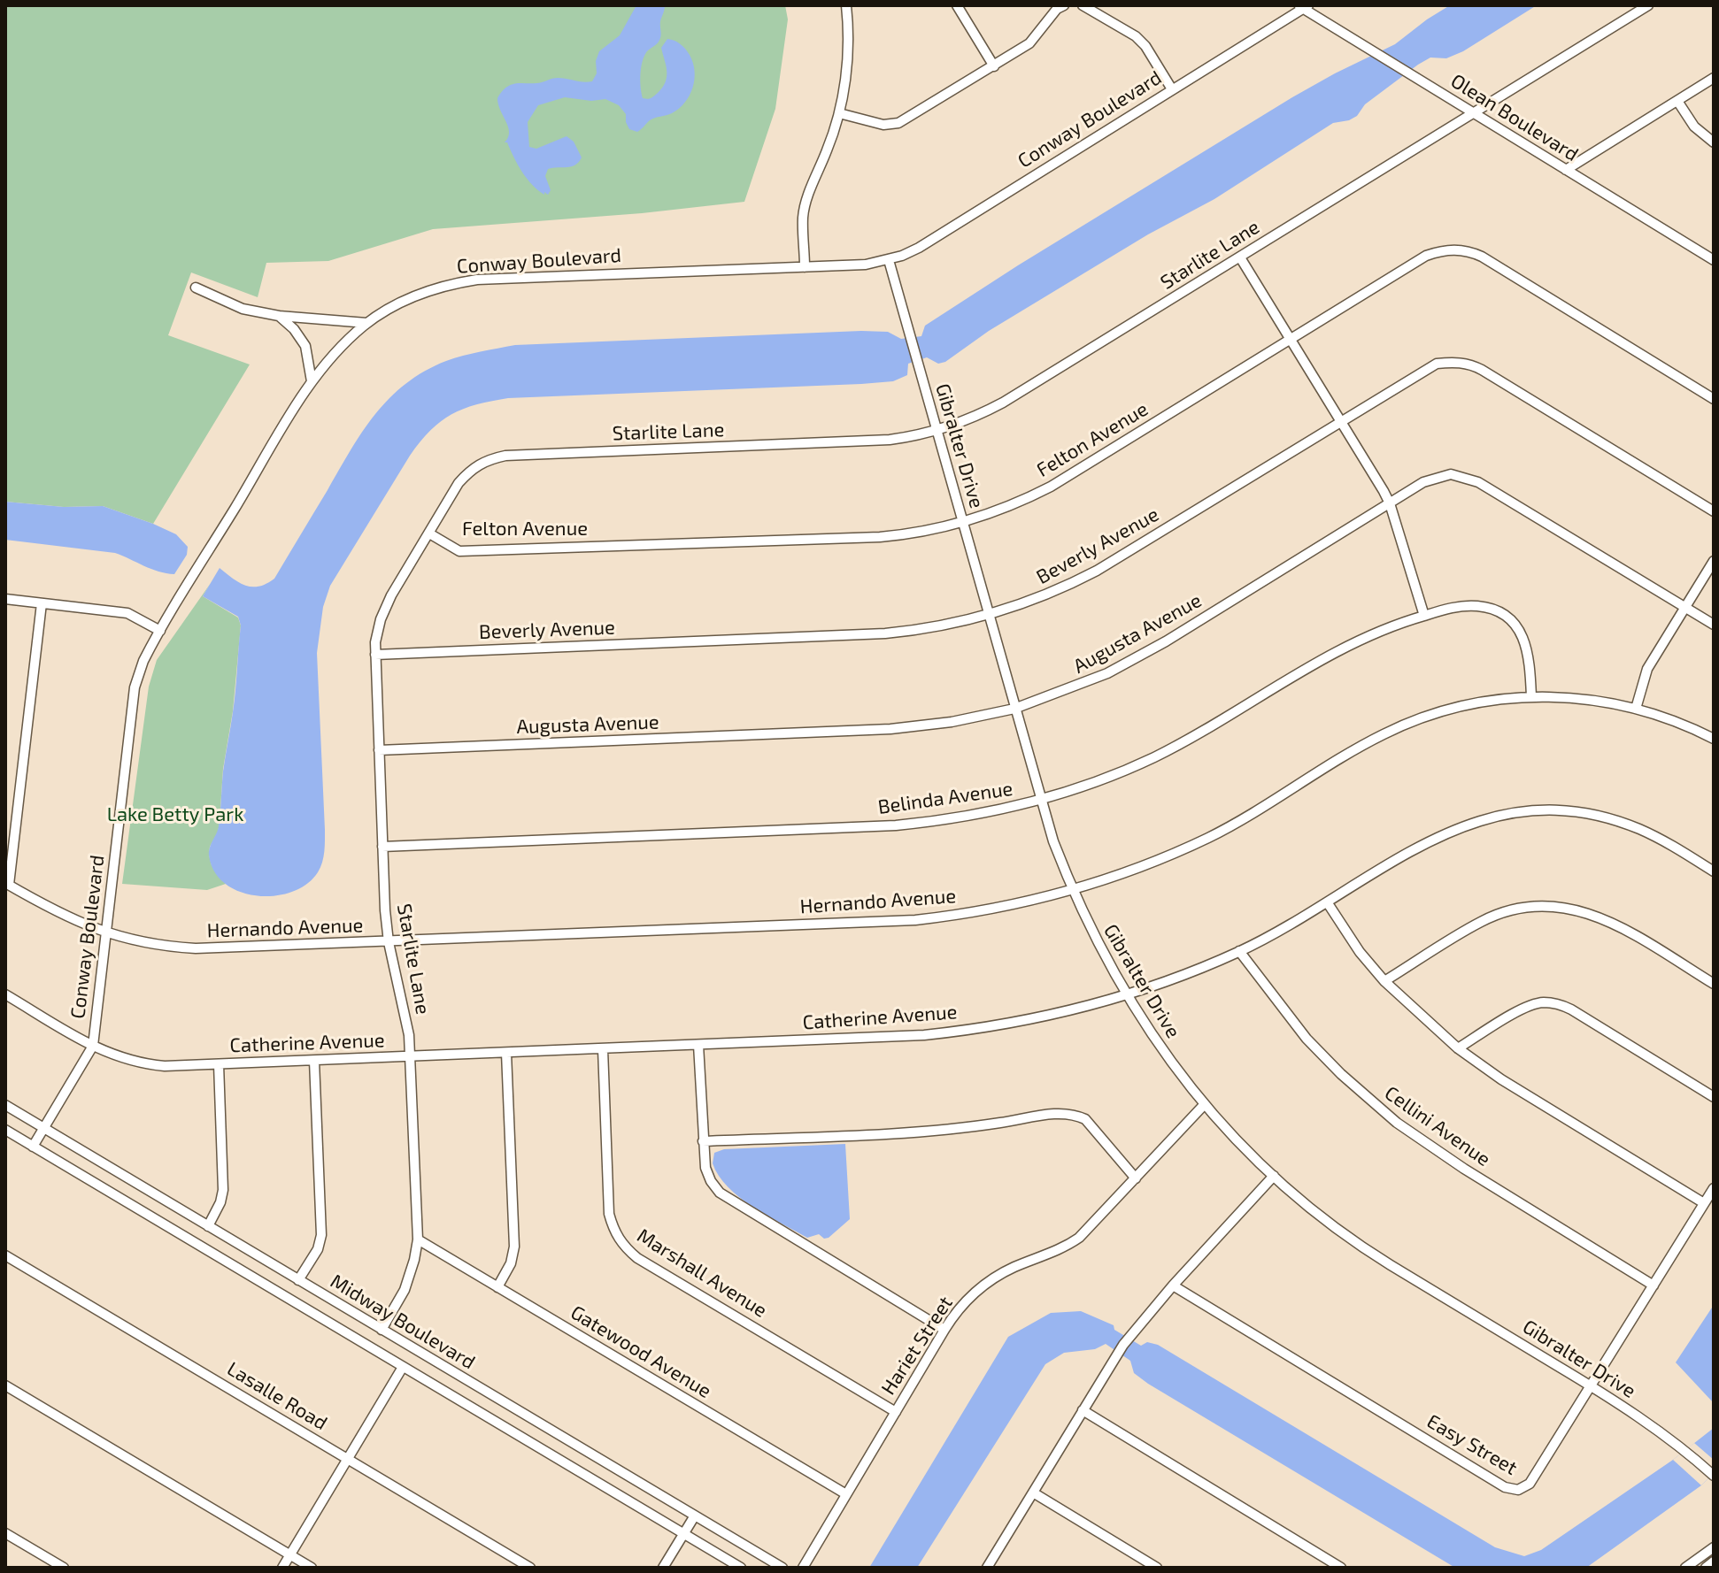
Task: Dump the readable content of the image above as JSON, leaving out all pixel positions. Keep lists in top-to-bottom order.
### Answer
{
  "streets": {
    "street": [
      "Olean Boulevard",
      "Conway Boulevard",
      "Starlite Lane",
      "Felton Avenue",
      "Gibralter Drive",
      "Beverly Avenue",
      "Augusta Avenue",
      "Belinda Avenue",
      "Hernando Avenue",
      "Catherine Avenue",
      "Cellini Avenue",
      "Marshall Avenue",
      "Midway Boulevard",
      "Hariet Street",
      "Gatewood Avenue",
      "Lasalle Road",
      "Easy Street"
    ]
  },
  "crossings": [
    ["Olean Boulevard", "Conway Boulevard"],
    ["Olean Boulevard", "Starlite Lane"],
    ["Conway Boulevard", "Gibralter Drive"],
    ["Conway Boulevard", "Hernando Avenue"],
    ["Conway Boulevard", "Catherine Avenue"],
    ["Conway Boulevard", "Midway Boulevard"],
    ["Starlite Lane", "Felton Avenue"],
    ["Starlite Lane", "Gibralter Drive"],
    ["Starlite Lane", "Beverly Avenue"],
    ["Starlite Lane", "Augusta Avenue"],
    ["Starlite Lane", "Belinda Avenue"],
    ["Starlite Lane", "Hernando Avenue"],
    ["Starlite Lane", "Catherine Avenue"],
    ["Starlite Lane", "Midway Boulevard"],
    ["Starlite Lane", "Gatewood Avenue"],
    ["Felton Avenue", "Gibralter Drive"],
    ["Gibralter Drive", "Beverly Avenue"],
    ["Gibralter Drive", "Augusta Avenue"],
    ["Gibralter Drive", "Belinda Avenue"],
    ["Gibralter Drive", "Hernando Avenue"],
    ["Gibralter Drive", "Catherine Avenue"],
    ["Gibralter Drive", "Hariet Street"],
    ["Gibralter Drive", "Easy Street"],
    ["Belinda Avenue", "Hernando Avenue"],
    ["Catherine Avenue", "Cellini Avenue"],
    ["Catherine Avenue", "Marshall Avenue"],
    ["Cellini Avenue", "Easy Street"],
    ["Marshall Avenue", "Hariet Street"],
    ["Hariet Street", "Gatewood Avenue"]
  ],
  "parks": ["Lake Betty Park"]
}
